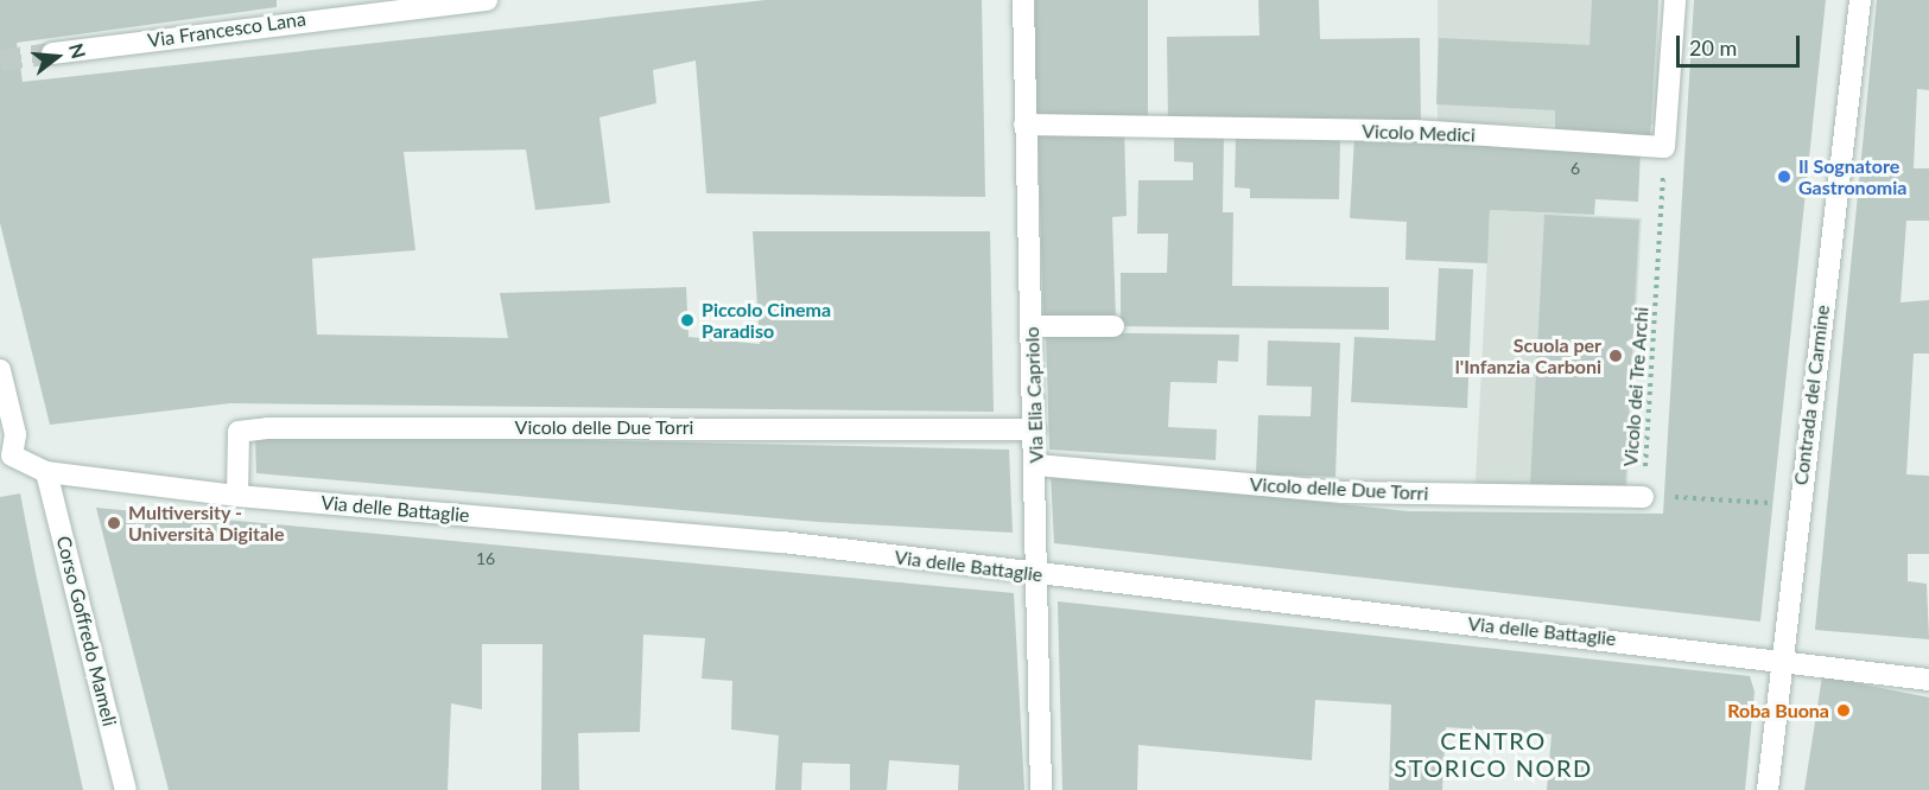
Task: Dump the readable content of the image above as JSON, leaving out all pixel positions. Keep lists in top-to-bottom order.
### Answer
{
  "streets": {
    "street": [
      "Via Francesco Lana",
      "Vicolo Medici",
      "Via Elia Capriolo",
      "Contrada del Carmine",
      "Vicolo delle Due Torri",
      "Via delle Battaglie",
      "Corso Goffredo Mameli"
    ],
    "path": ["Vicolo dei Tre Archi"]
  },
  "crossings": [
    ["Vicolo Medici", "Vicolo dei Tre Archi"],
    ["Vicolo Medici", "Via Elia Capriolo"],
    ["Vicolo dei Tre Archi", "Vicolo delle Due Torri"],
    ["Via Elia Capriolo", "Vicolo delle Due Torri"],
    ["Via Elia Capriolo", "Via delle Battaglie"],
    ["Contrada del Carmine", "Via delle Battaglie"],
    ["Vicolo delle Due Torri", "Via delle Battaglie"],
    ["Via delle Battaglie", "Corso Goffredo Mameli"]
  ],
  "districts": ["CENTRO STORICO NORD"],
  "places": [
    "Il Sognatore Gastronomia",
    "Piccolo Cinema Paradiso",
    "Scuola per l'Infanzia Carboni",
    "Multiversity - Università Digitale",
    "Roba Buona"
  ],
  "house_numbers": ["6", "16"],
  "scale_bar": "20 m",
  "north": "right"
}
